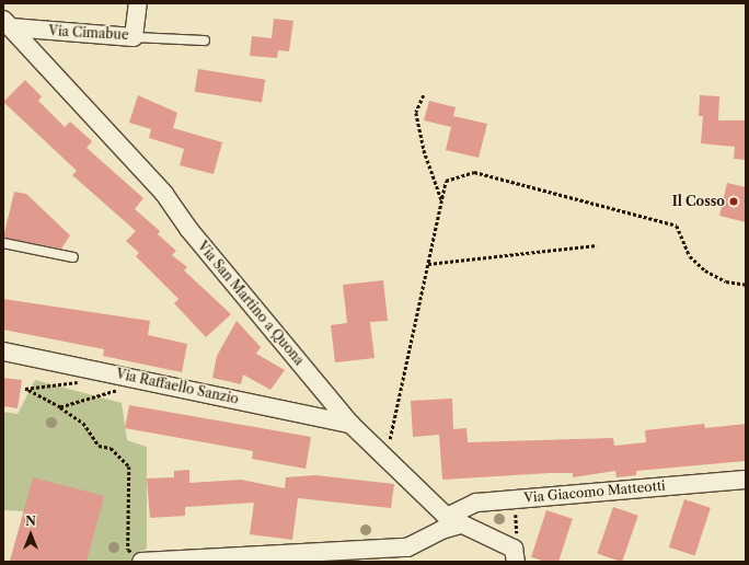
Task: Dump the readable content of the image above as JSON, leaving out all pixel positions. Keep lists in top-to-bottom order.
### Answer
{
  "streets": {
    "street": [
      "Via Cimabue",
      "Via San Martino a Quona",
      "Via Raffaello Sanzio",
      "Via Giacomo Matteotti"
    ]
  },
  "crossings": [
    ["Via Cimabue", "Via San Martino a Quona"],
    ["Via San Martino a Quona", "Via Raffaello Sanzio"],
    ["Via San Martino a Quona", "Via Giacomo Matteotti"]
  ],
  "places": ["Il Cosso"],
  "north": "top"
}
